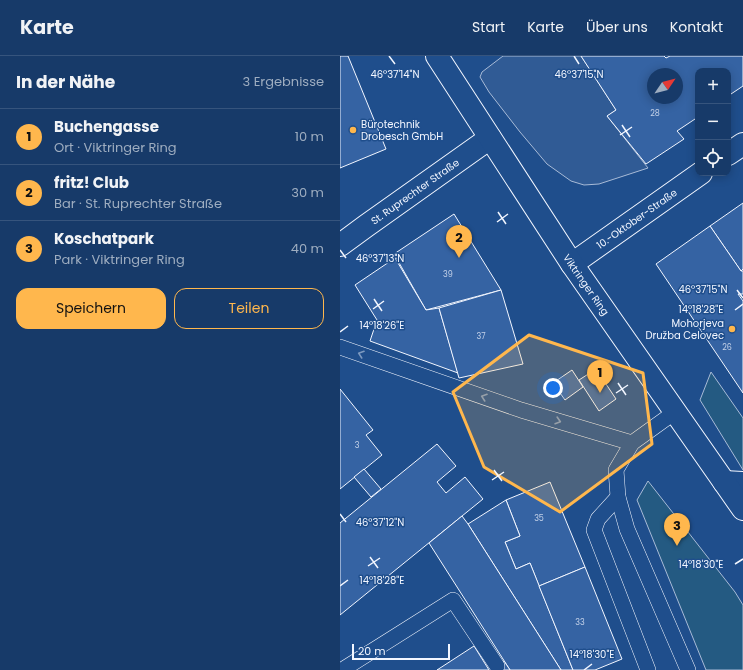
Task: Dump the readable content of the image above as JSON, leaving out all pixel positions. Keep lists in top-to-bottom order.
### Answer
{
  "streets": {
    "main road": ["St. Ruprechter Straße", "10.-Oktober-Straße", "Viktringer Ring"]
  },
  "crossings": [
    ["St. Ruprechter Straße", "Viktringer Ring"],
    ["10.-Oktober-Straße", "Viktringer Ring"]
  ],
  "places": ["Bürotechnik Drobesch GmbH", "Mohorjeva Družba Celovec"],
  "house_numbers": [
    "28",
    "39",
    "37",
    "26",
    "3",
    "35",
    "33"
  ],
  "scale_bar": "20 m",
  "north": "top right",
  "page": {
    "header": "Karte",
    "nav": [
      "Start",
      "Karte",
      "Über uns",
      "Kontakt"
    ],
    "heading": ["In der Nähe", "3 Ergebnisse"],
    "map_buttons": ["+", "−"],
    "list": [
      {
        "mark": "1",
        "name": "Buchengasse",
        "note": "Ort · Viktringer Ring",
        "value": "10 m"
      },
      {
        "mark": "2",
        "name": "fritz! Club",
        "note": "Bar · St. Ruprechter Straße",
        "value": "30 m"
      },
      {
        "mark": "3",
        "name": "Koschatpark",
        "note": "Park · Viktringer Ring",
        "value": "40 m"
      }
    ],
    "pins": ["2", "1", "3"],
    "buttons": ["Speichern", "Teilen"],
    "scale": "20 m"
  },
  "coordinates": [
    "46°37'14\"N",
    "46°37'15\"N",
    "46°37'13\"N",
    "14°18'28\"E",
    "14°18'26\"E",
    "46°37'12\"N",
    "14°18'30\"E"
  ]
}
